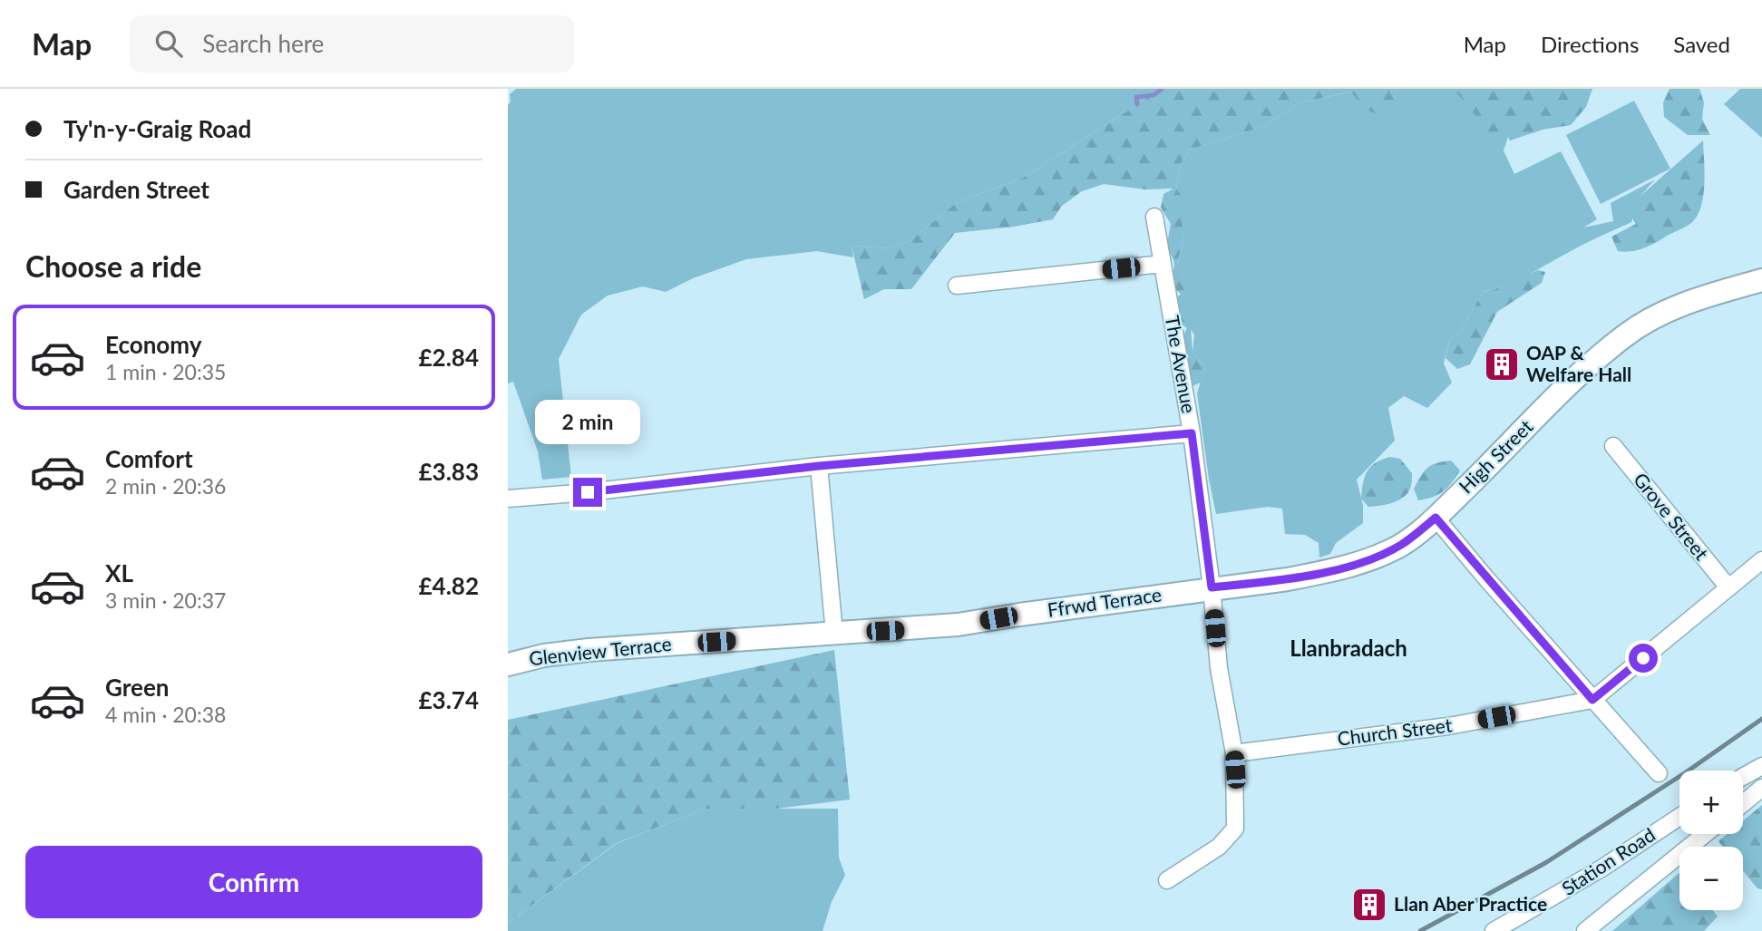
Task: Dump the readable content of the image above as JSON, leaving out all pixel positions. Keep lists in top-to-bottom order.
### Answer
{
  "streets": {
    "street": [
      "The Avenue",
      "High Street",
      "Grove Street",
      "Ffrwd Terrace",
      "Glenview Terrace",
      "Church Street",
      "Station Road"
    ]
  },
  "crossings": [
    ["The Avenue", "High Street"],
    ["The Avenue", "Ffrwd Terrace"],
    ["The Avenue", "Church Street"],
    ["High Street", "Ffrwd Terrace"],
    ["Ffrwd Terrace", "Glenview Terrace"]
  ],
  "districts": ["Llanbradach"],
  "places": {
    "building": ["OAP & Welfare Hall", "Llan Aber Practice"]
  },
  "page": {
    "header": "Map",
    "search": "Search here",
    "nav": ["Map", "Directions", "Saved"],
    "banner": ["Ty'n-y-Graig Road", "Garden Street"],
    "heading": "Choose a ride",
    "list": [
      {
        "name": "Economy",
        "note": "1 min · 20:35",
        "value": "£2.84"
      },
      {
        "name": "Comfort",
        "note": "2 min · 20:36",
        "value": "£3.83"
      },
      {
        "name": "XL",
        "note": "3 min · 20:37",
        "value": "£4.82"
      },
      {
        "name": "Green",
        "note": "4 min · 20:38",
        "value": "£3.74"
      }
    ],
    "bubble": "2 min",
    "map_buttons": ["+", "−"],
    "buttons": "Confirm"
  }
}
